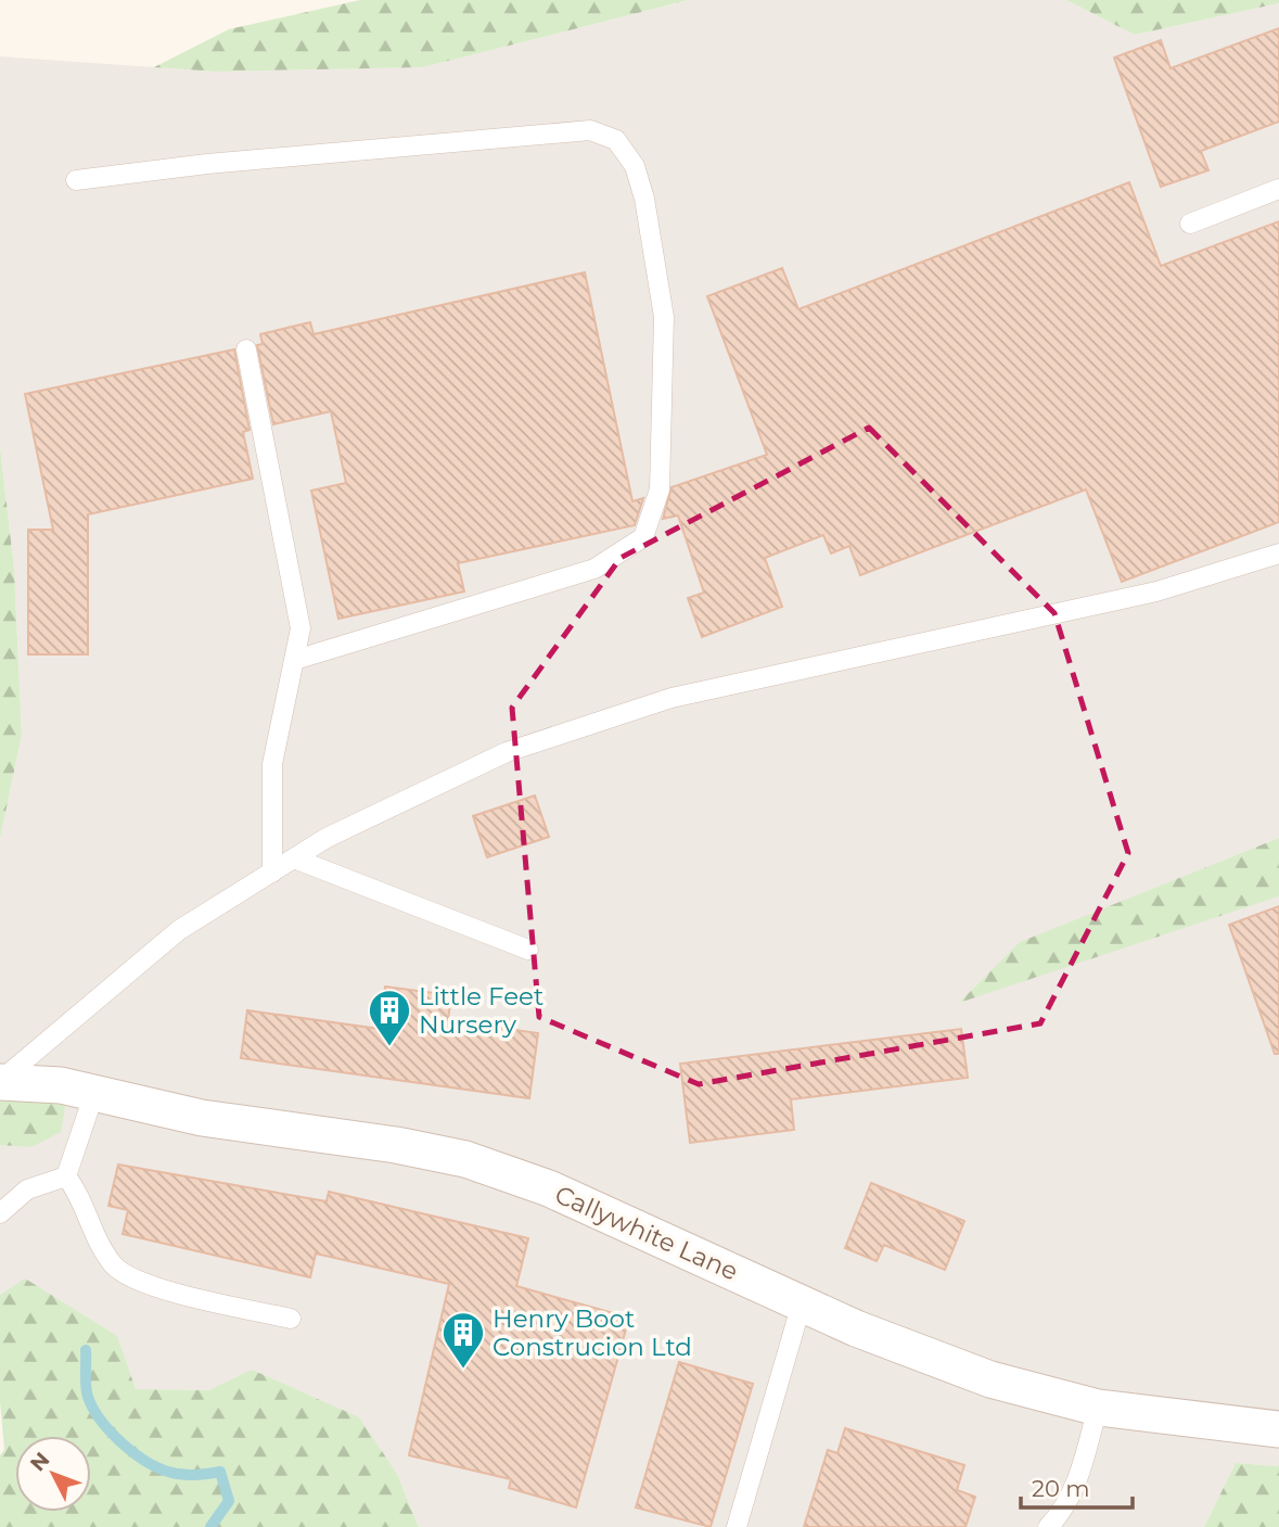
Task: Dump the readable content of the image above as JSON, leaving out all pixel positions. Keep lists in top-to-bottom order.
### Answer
{
  "streets": {
    "street": ["Callywhite Lane"]
  },
  "places": {
    "building": ["Little Feet Nursery", "Henry Boot Construcion Ltd"]
  },
  "scale_bar": "20 m",
  "north": "top left"
}
